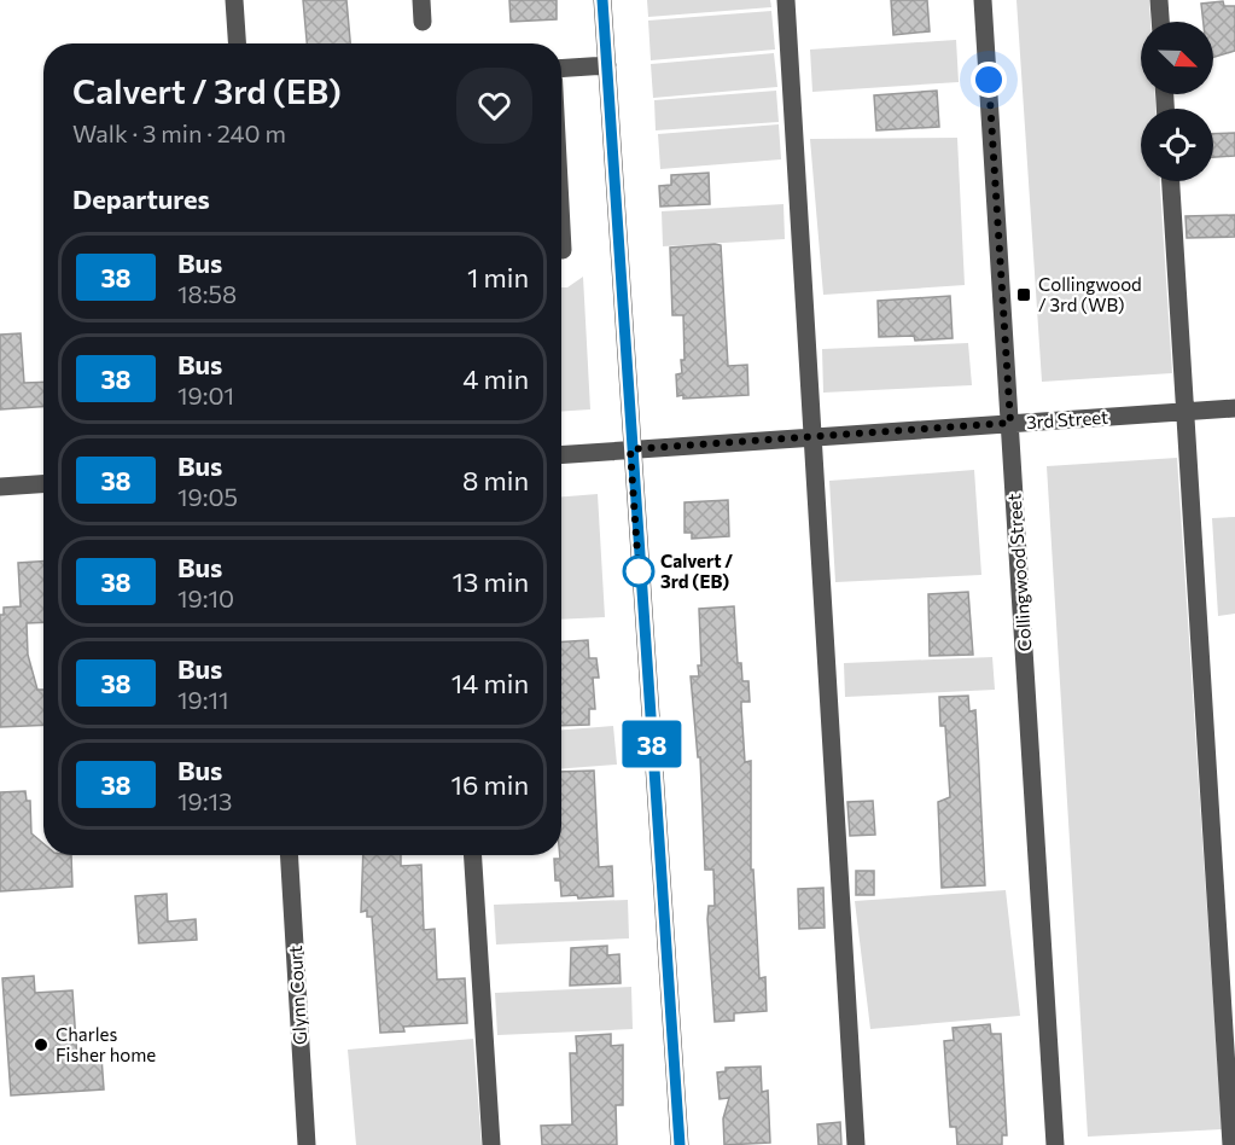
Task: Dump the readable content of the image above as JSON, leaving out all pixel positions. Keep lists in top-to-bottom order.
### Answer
{
  "streets": {
    "street": ["3rd Street", "Collingwood Street", "Glynn Court"]
  },
  "crossings": [
    ["3rd Street", "Collingwood Street"]
  ],
  "places": {
    "transit": ["Collingwood / 3rd (WB)"],
    "other": ["Calvert / 3rd (EB)", "Charles Fisher home"]
  },
  "lines": ["bus line 38"],
  "north": "bottom right",
  "page": {
    "on_map": "38",
    "heading": [
      ["Calvert / 3rd (EB)", "Walk · 3 min · 240 m"],
      "Departures"
    ],
    "list": [
      {
        "mark": "38",
        "name": "Bus",
        "note": "18:58",
        "value": "1 min"
      },
      {
        "mark": "38",
        "name": "Bus",
        "note": "19:01",
        "value": "4 min"
      },
      {
        "mark": "38",
        "name": "Bus",
        "note": "19:05",
        "value": "8 min"
      },
      {
        "mark": "38",
        "name": "Bus",
        "note": "19:10",
        "value": "13 min"
      },
      {
        "mark": "38",
        "name": "Bus",
        "note": "19:11",
        "value": "14 min"
      },
      {
        "mark": "38",
        "name": "Bus",
        "note": "19:13",
        "value": "16 min"
      }
    ]
  }
}
